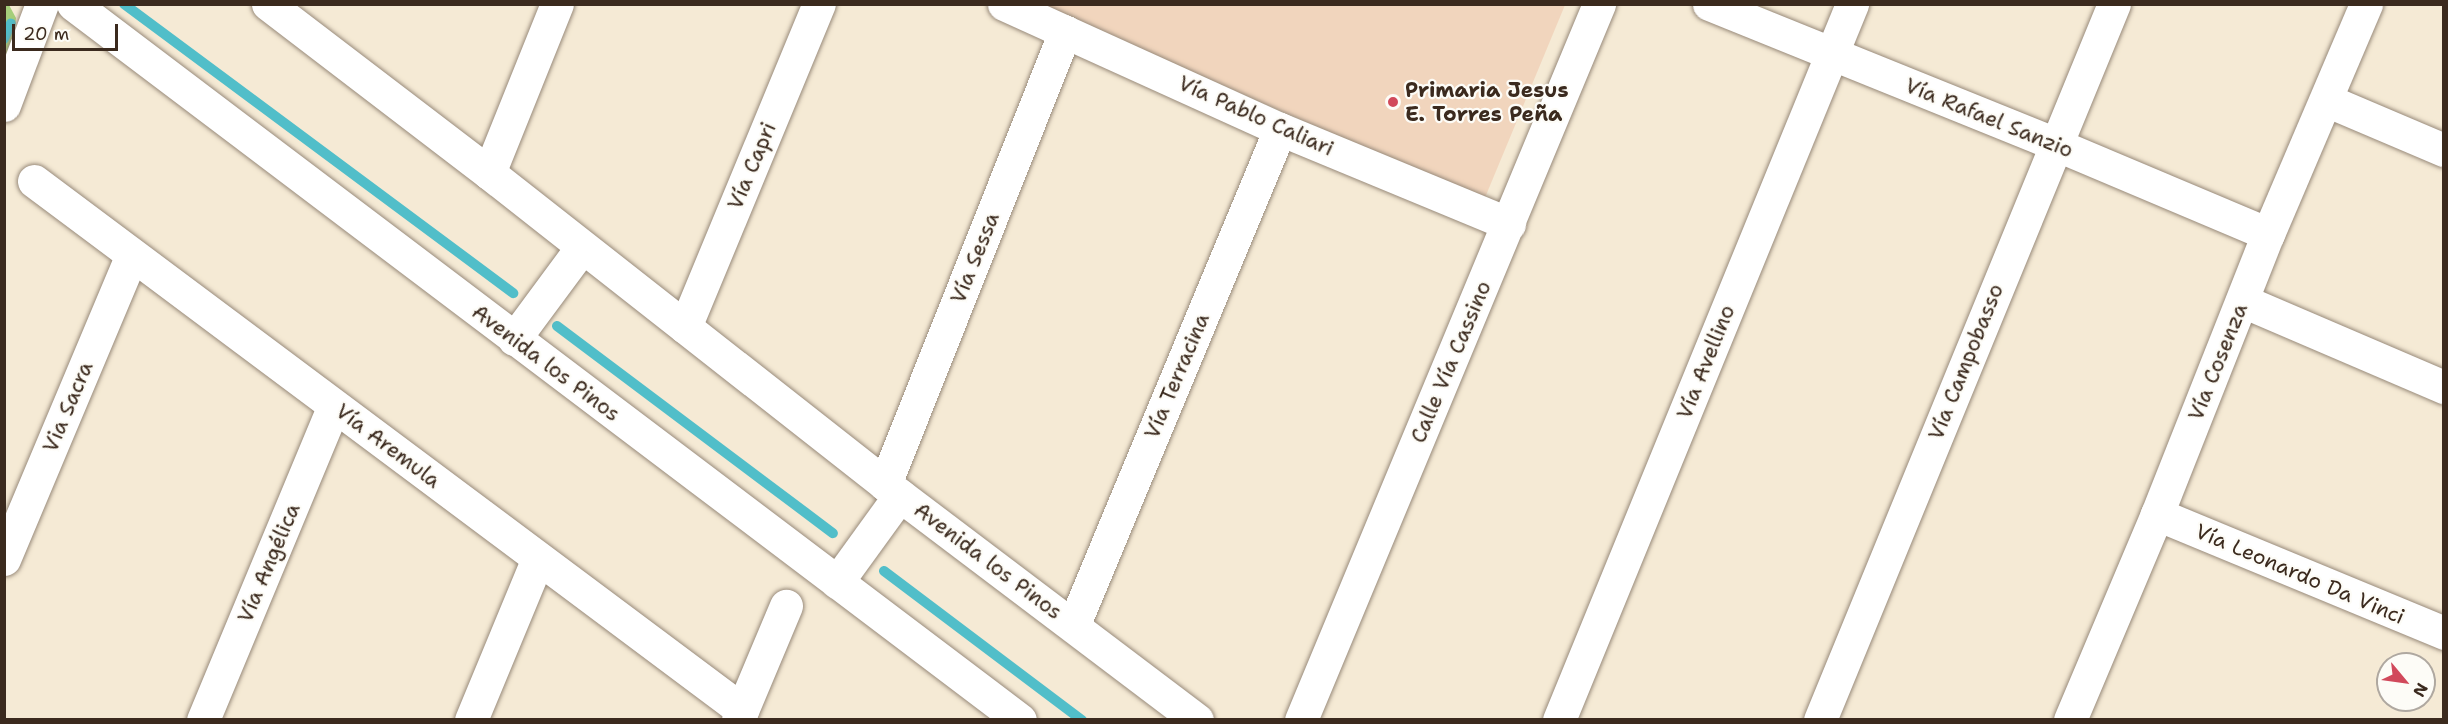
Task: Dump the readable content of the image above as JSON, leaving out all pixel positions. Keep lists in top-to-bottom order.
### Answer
{
  "streets": {
    "street": [
      "Vía Pablo Caliari",
      "Vía Rafael Sanzio",
      "Vía Capri",
      "Vía Sessa",
      "Calle Vía Cassino",
      "Vía Avellino",
      "Vía Campobasso",
      "Vía Cosenza",
      "Avenida los Pinos",
      "Vía Terracina",
      "Via Sacra",
      "Vía Aremula",
      "Vía Angélica",
      "Vía Leonardo Da Vinci"
    ]
  },
  "crossings": [
    ["Vía Pablo Caliari", "Vía Sessa"],
    ["Vía Pablo Caliari", "Calle Vía Cassino"],
    ["Vía Pablo Caliari", "Vía Terracina"],
    ["Vía Rafael Sanzio", "Vía Avellino"],
    ["Vía Rafael Sanzio", "Vía Campobasso"],
    ["Vía Rafael Sanzio", "Vía Cosenza"],
    ["Vía Capri", "Avenida los Pinos"],
    ["Vía Sessa", "Avenida los Pinos"],
    ["Vía Cosenza", "Vía Leonardo Da Vinci"],
    ["Avenida los Pinos", "Vía Terracina"],
    ["Via Sacra", "Vía Aremula"],
    ["Vía Aremula", "Vía Angélica"]
  ],
  "places": ["Primaria Jesus E. Torres Peña"],
  "scale_bar": "20 m",
  "north": "bottom right"
}
